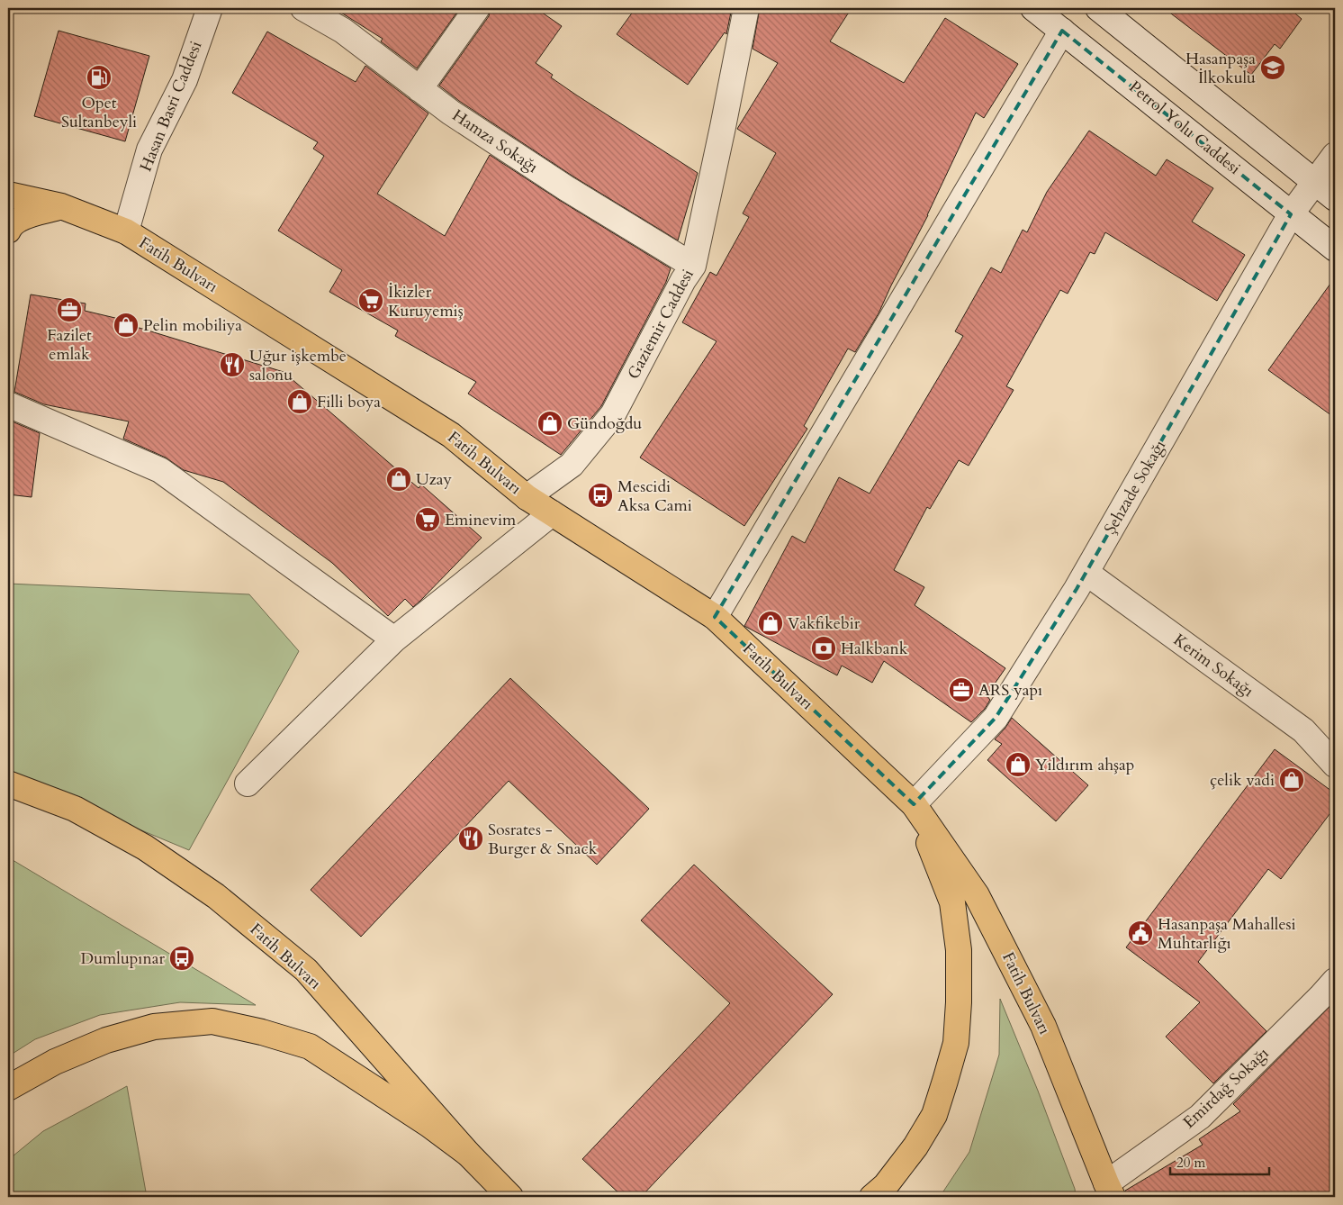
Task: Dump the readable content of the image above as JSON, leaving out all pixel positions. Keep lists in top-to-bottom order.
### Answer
{
  "streets": {
    "main road": ["Fatih Bulvarı"],
    "street": [
      "Hasan Basri Caddesi",
      "Petrol Yolu Caddesi",
      "Hamza Sokağı",
      "Gaziemir Caddesi",
      "Şehzade Sokağı",
      "Kerim Sokağı",
      "Emirdağ Sokağı"
    ]
  },
  "crossings": [
    ["Hasan Basri Caddesi", "Fatih Bulvarı"],
    ["Petrol Yolu Caddesi", "Şehzade Sokağı"],
    ["Hamza Sokağı", "Gaziemir Caddesi"],
    ["Fatih Bulvarı", "Gaziemir Caddesi"],
    ["Fatih Bulvarı", "Şehzade Sokağı"],
    ["Fatih Bulvarı", "Emirdağ Sokağı"],
    ["Şehzade Sokağı", "Kerim Sokağı"]
  ],
  "places": {
    "school or university": ["Hasanpaşa İlkokulu"],
    "fuel station": ["Opet Sultanbeyli"],
    "supermarket": ["İkizler Kuruyemiş", "Eminevim"],
    "office": ["Fazilet emlak", "ARS yapı"],
    "shop": [
      "Pelin mobiliya",
      "Filli boya",
      "Gündoğdu",
      "Uzay",
      "Vakfıkebir",
      "Yıldırım ahşap",
      "çelik vadi"
    ],
    "restaurant": ["Uğur işkembe salonu", "Sosrates - Burger & Snack"],
    "bus stop": ["Mescidi Aksa Cami", "Dumlupınar"],
    "bank": ["Halkbank"],
    "public building": ["Hasanpaşa Mahallesi Muhtarlığı"]
  },
  "scale_bar": "20 m"
}
